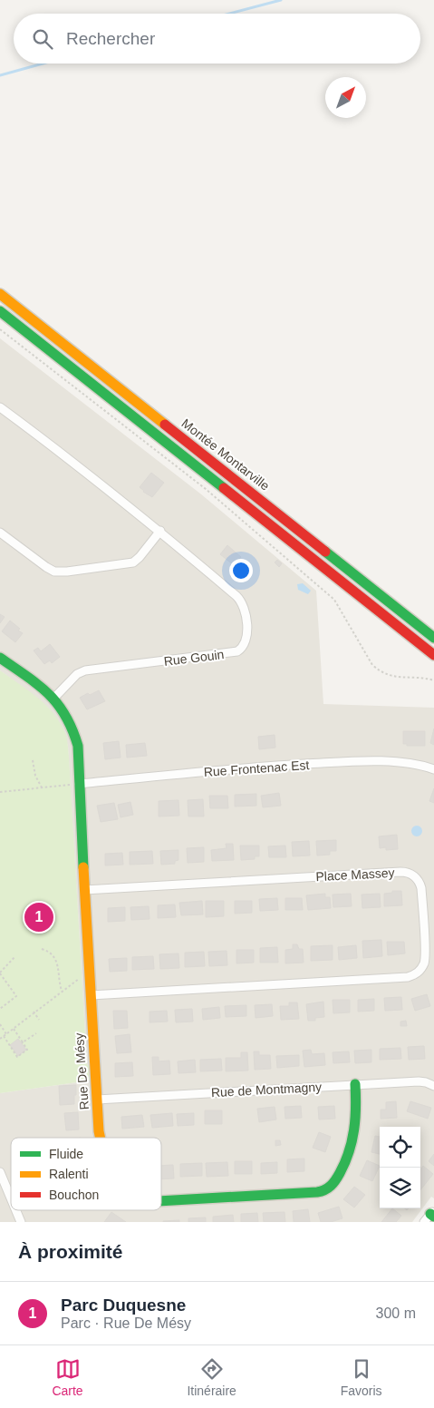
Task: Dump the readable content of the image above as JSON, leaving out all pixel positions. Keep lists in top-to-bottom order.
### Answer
{
  "streets": {
    "street": [
      "Montée Montarville",
      "Rue Gouin",
      "Rue Frontenac Est",
      "Place Massey",
      "Rue De Mésy",
      "Rue de Montmagny"
    ]
  },
  "crossings": [
    ["Rue Gouin", "Rue De Mésy"],
    ["Rue Frontenac Est", "Rue De Mésy"],
    ["Place Massey", "Rue De Mésy"],
    ["Rue De Mésy", "Rue de Montmagny"]
  ],
  "legend": ["Fluide", "Ralenti", "Bouchon"],
  "north": "top right",
  "page": {
    "search": "Rechercher",
    "pins": "1",
    "heading": "À proximité",
    "list": [
      {
        "mark": "1",
        "name": "Parc Duquesne",
        "note": "Parc · Rue De Mésy",
        "value": "300 m"
      }
    ],
    "nav": ["Carte", "Itinéraire", "Favoris"]
  }
}
